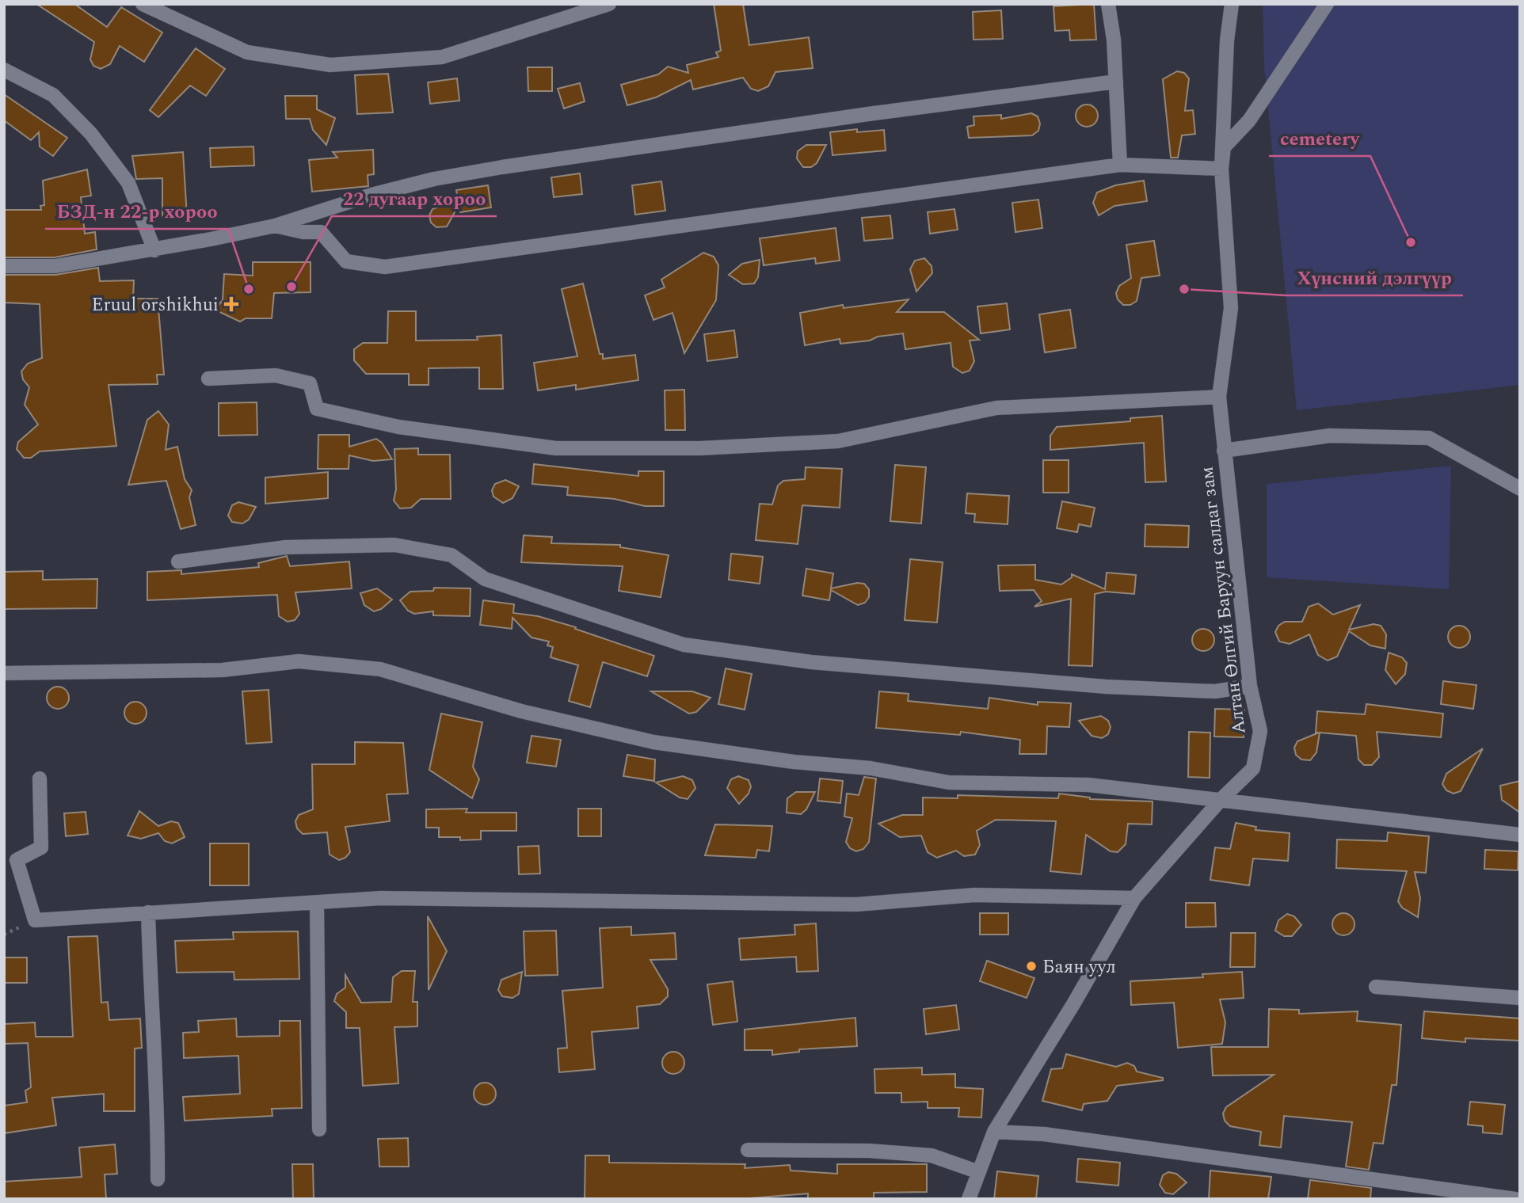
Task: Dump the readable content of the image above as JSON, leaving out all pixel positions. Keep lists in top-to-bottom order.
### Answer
{
  "streets": {
    "street": ["Алтан Өлгий Баруун салдаг зам"]
  },
  "places": {
    "other": [
      "cemetery",
      "22 дугаар хороо",
      "БЗД-н 22-р хороо",
      "Хүнсний дэлгүүр",
      "Баян уул"
    ],
    "health": ["Eruul orshikhui"]
  }
}
